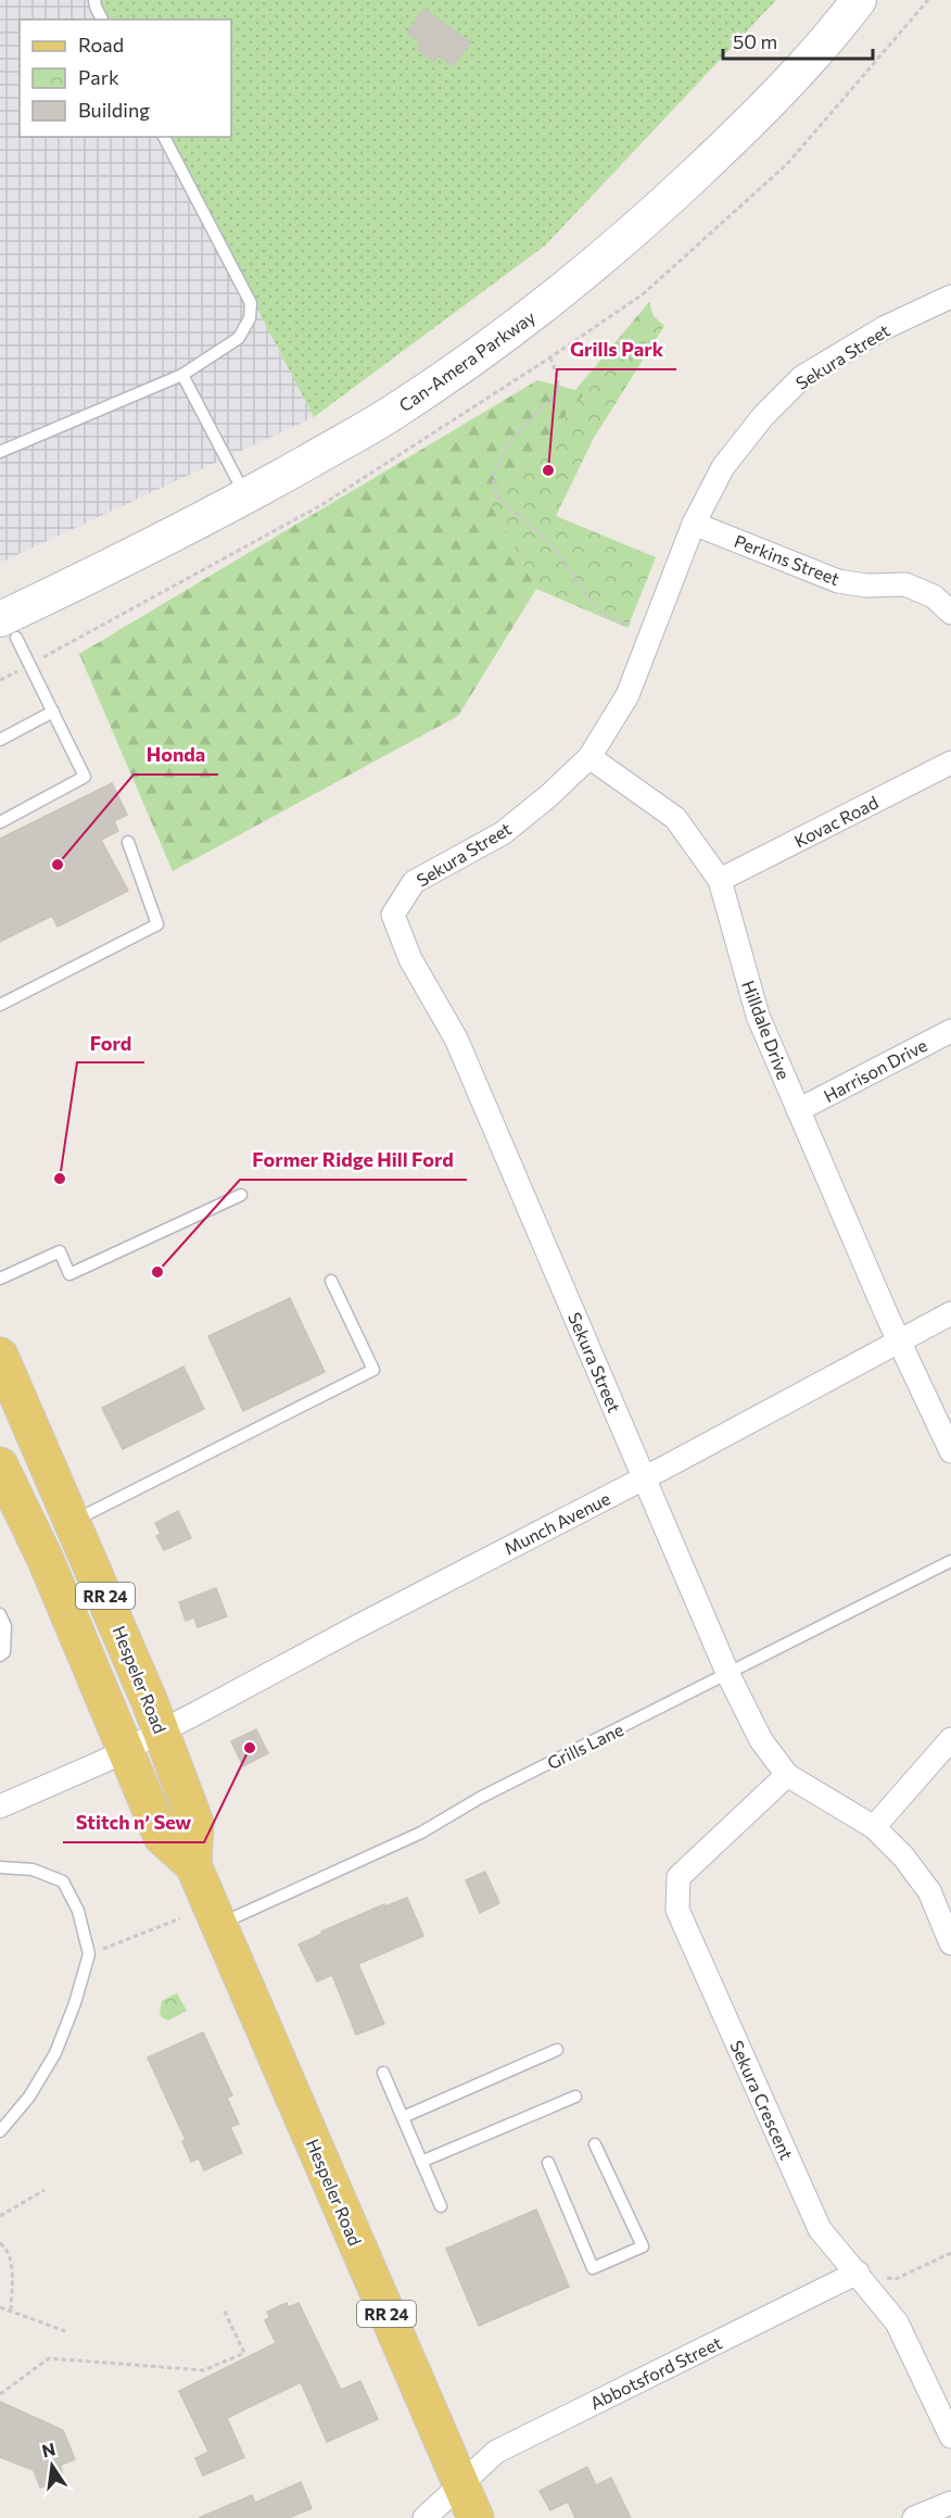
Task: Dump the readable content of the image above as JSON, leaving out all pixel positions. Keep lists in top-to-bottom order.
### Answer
{
  "streets": {
    "main road": ["Can-Amera Parkway", "RR 24", "Hespeler Road"],
    "street": [
      "Sekura Street",
      "Perkins Street",
      "Kovac Road",
      "Hilldale Drive",
      "Harrison Drive",
      "Munch Avenue",
      "Sekura Crescent",
      "Abbotsford Street"
    ],
    "lane": ["Grills Lane"]
  },
  "crossings": [
    ["Sekura Street", "Perkins Street"],
    ["Sekura Street", "Hilldale Drive"],
    ["Sekura Street", "Munch Avenue"],
    ["Sekura Street", "Grills Lane"],
    ["Kovac Road", "Hilldale Drive"],
    ["Hilldale Drive", "Harrison Drive"],
    ["Hilldale Drive", "Munch Avenue"],
    ["Munch Avenue", "Hespeler Road"],
    ["Hespeler Road", "Grills Lane"],
    ["Hespeler Road", "Abbotsford Street"],
    ["Sekura Crescent", "Abbotsford Street"]
  ],
  "places": [
    "Grills Park",
    "Honda",
    "Ford",
    "Former Ridge Hill Ford",
    "Stitch n’ Sew"
  ],
  "legend": ["Road", "Park", "Building"],
  "scale_bar": "50 m",
  "north": "top"
}
